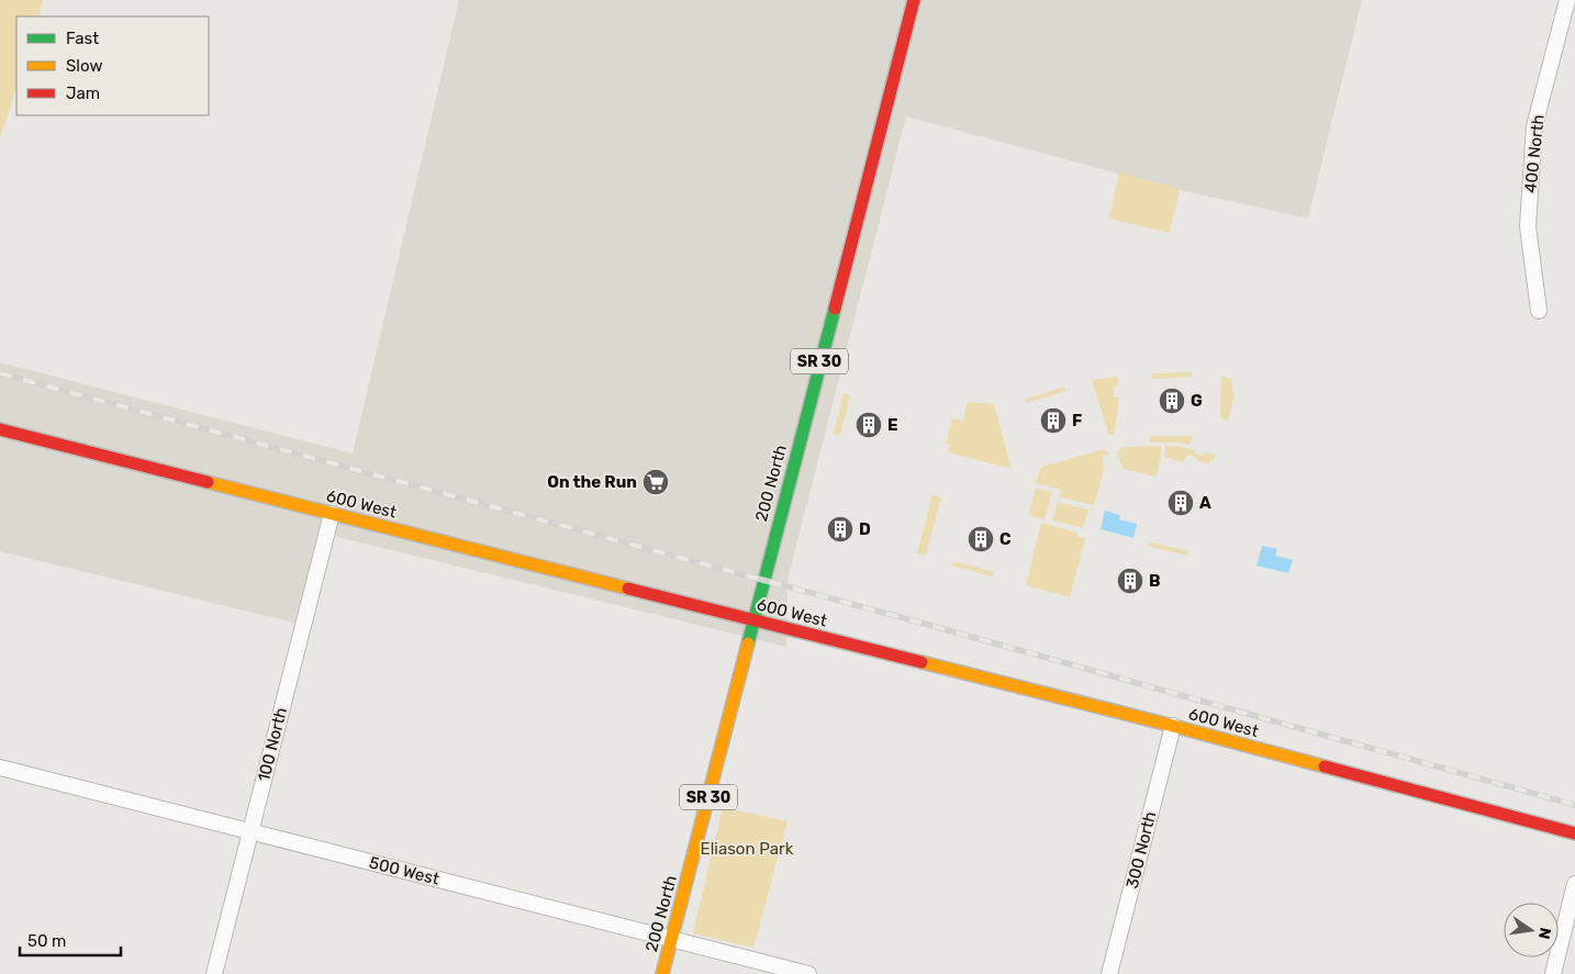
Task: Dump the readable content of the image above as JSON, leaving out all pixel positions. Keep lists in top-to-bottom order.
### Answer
{
  "streets": {
    "main road": ["SR 30", "200 North", "600 West"],
    "street": [
      "400 North",
      "100 North",
      "300 North",
      "500 West"
    ]
  },
  "crossings": [
    ["200 North", "600 West"],
    ["200 North", "500 West"],
    ["600 West", "100 North"],
    ["600 West", "300 North"],
    ["100 North", "500 West"]
  ],
  "parks": ["Eliason Park"],
  "places": {
    "building": [
      "G",
      "F",
      "E",
      "A",
      "D",
      "C",
      "B"
    ],
    "supermarket": ["On the Run"]
  },
  "legend": ["Fast", "Slow", "Jam"],
  "scale_bar": "50 m",
  "north": "right"
}
